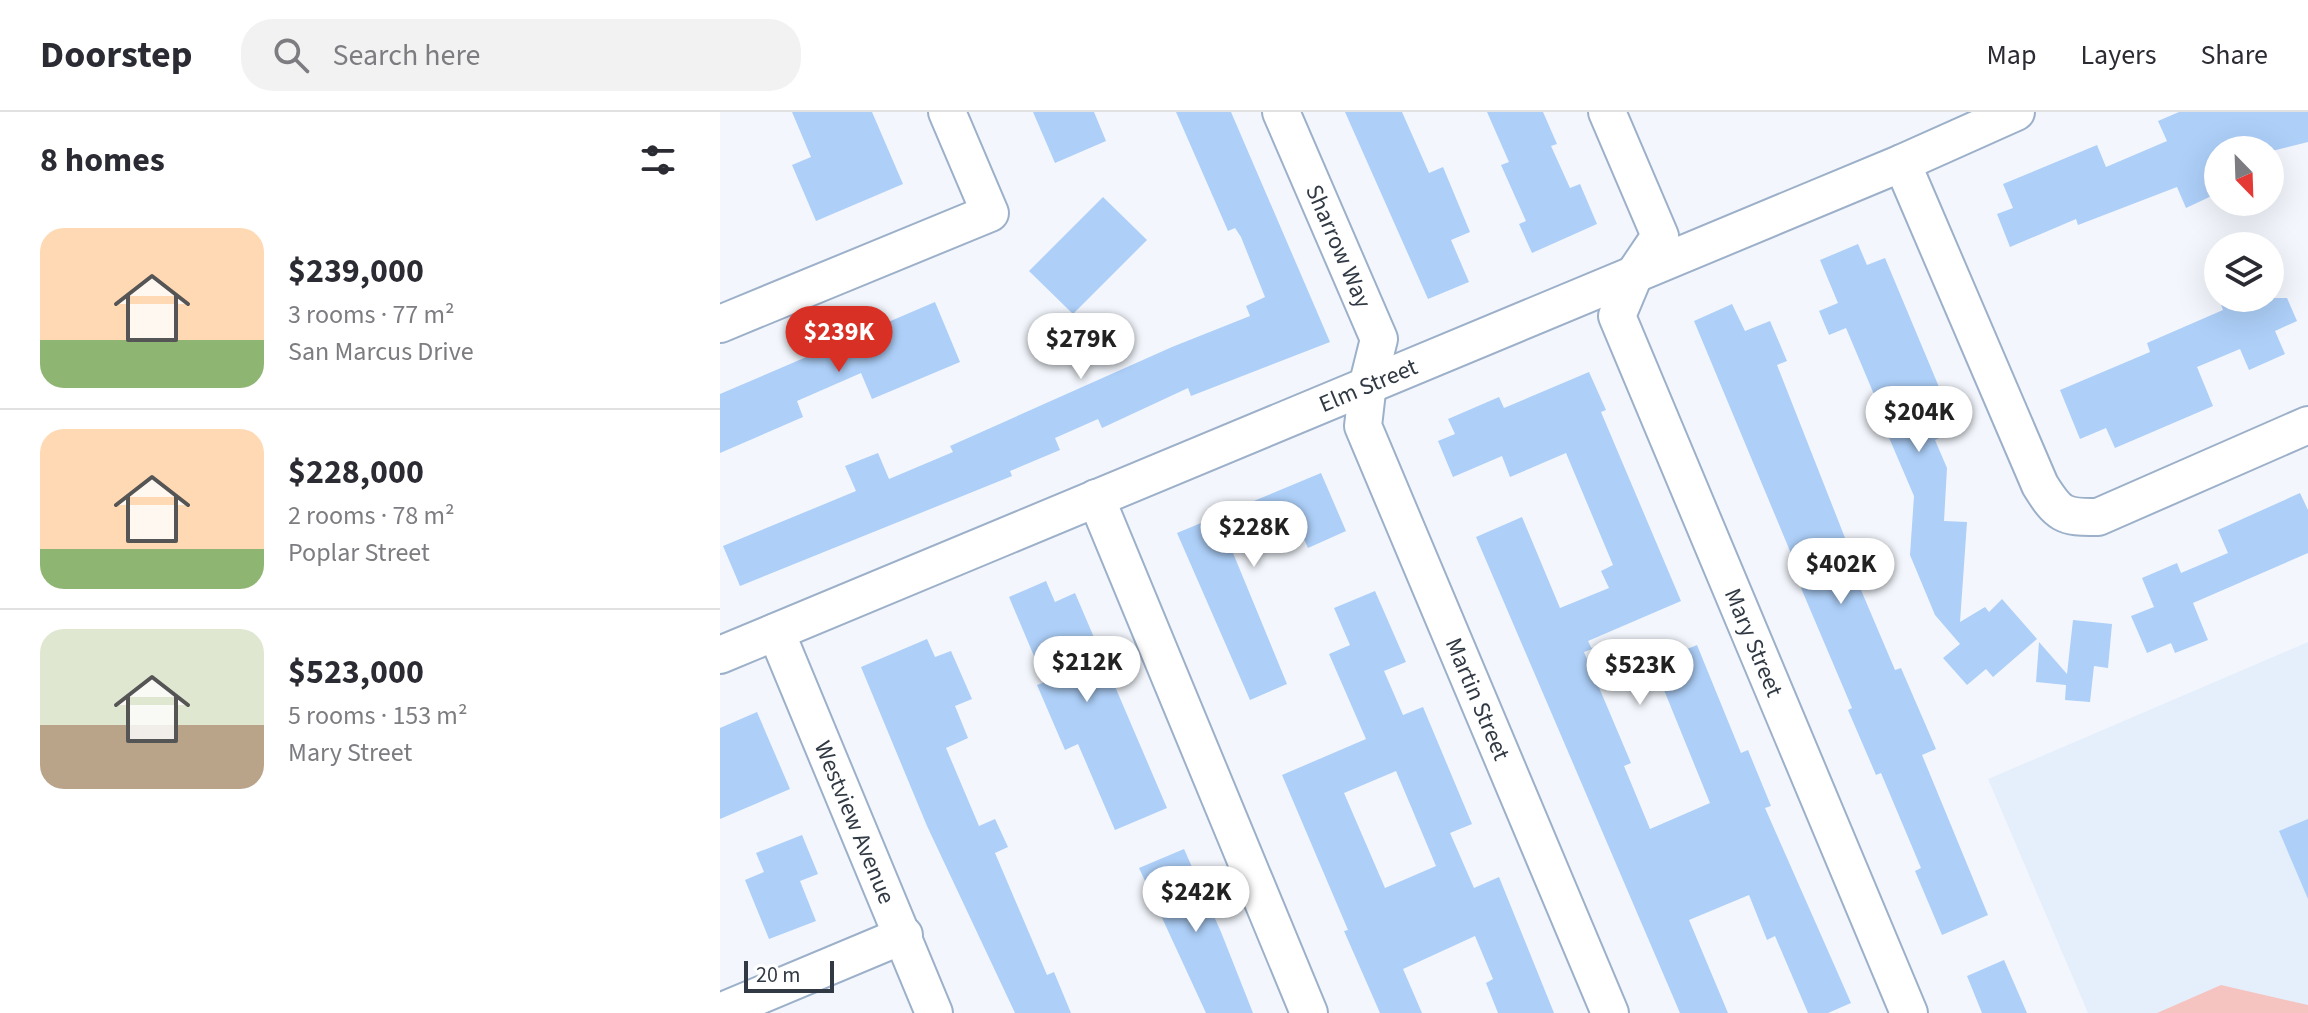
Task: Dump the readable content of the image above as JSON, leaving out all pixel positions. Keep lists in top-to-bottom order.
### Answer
{
  "streets": {
    "street": [
      "Sharrow Way",
      "Elm Street",
      "Mary Street",
      "Martin Street",
      "Westview Avenue"
    ]
  },
  "crossings": [
    ["Sharrow Way", "Elm Street"],
    ["Sharrow Way", "Martin Street"],
    ["Elm Street", "Mary Street"],
    ["Elm Street", "Martin Street"],
    ["Elm Street", "Westview Avenue"]
  ],
  "scale_bar": "20 m",
  "north": "bottom right",
  "page": {
    "header": "Doorstep",
    "search": "Search here",
    "nav": ["Map", "Layers", "Share"],
    "heading": "8 homes",
    "list": [
      {
        "name": "$239,000",
        "note": "3 rooms · 77 m² · San Marcus Drive"
      },
      {
        "name": "$228,000",
        "note": "2 rooms · 78 m² · Poplar Street"
      },
      {
        "name": "$523,000",
        "note": "5 rooms · 153 m² · Mary Street"
      }
    ],
    "price": [
      "$239K",
      "$279K",
      "$204K",
      "$228K",
      "$402K",
      "$212K",
      "$523K",
      "$242K"
    ],
    "scale": "20 m"
  }
}
